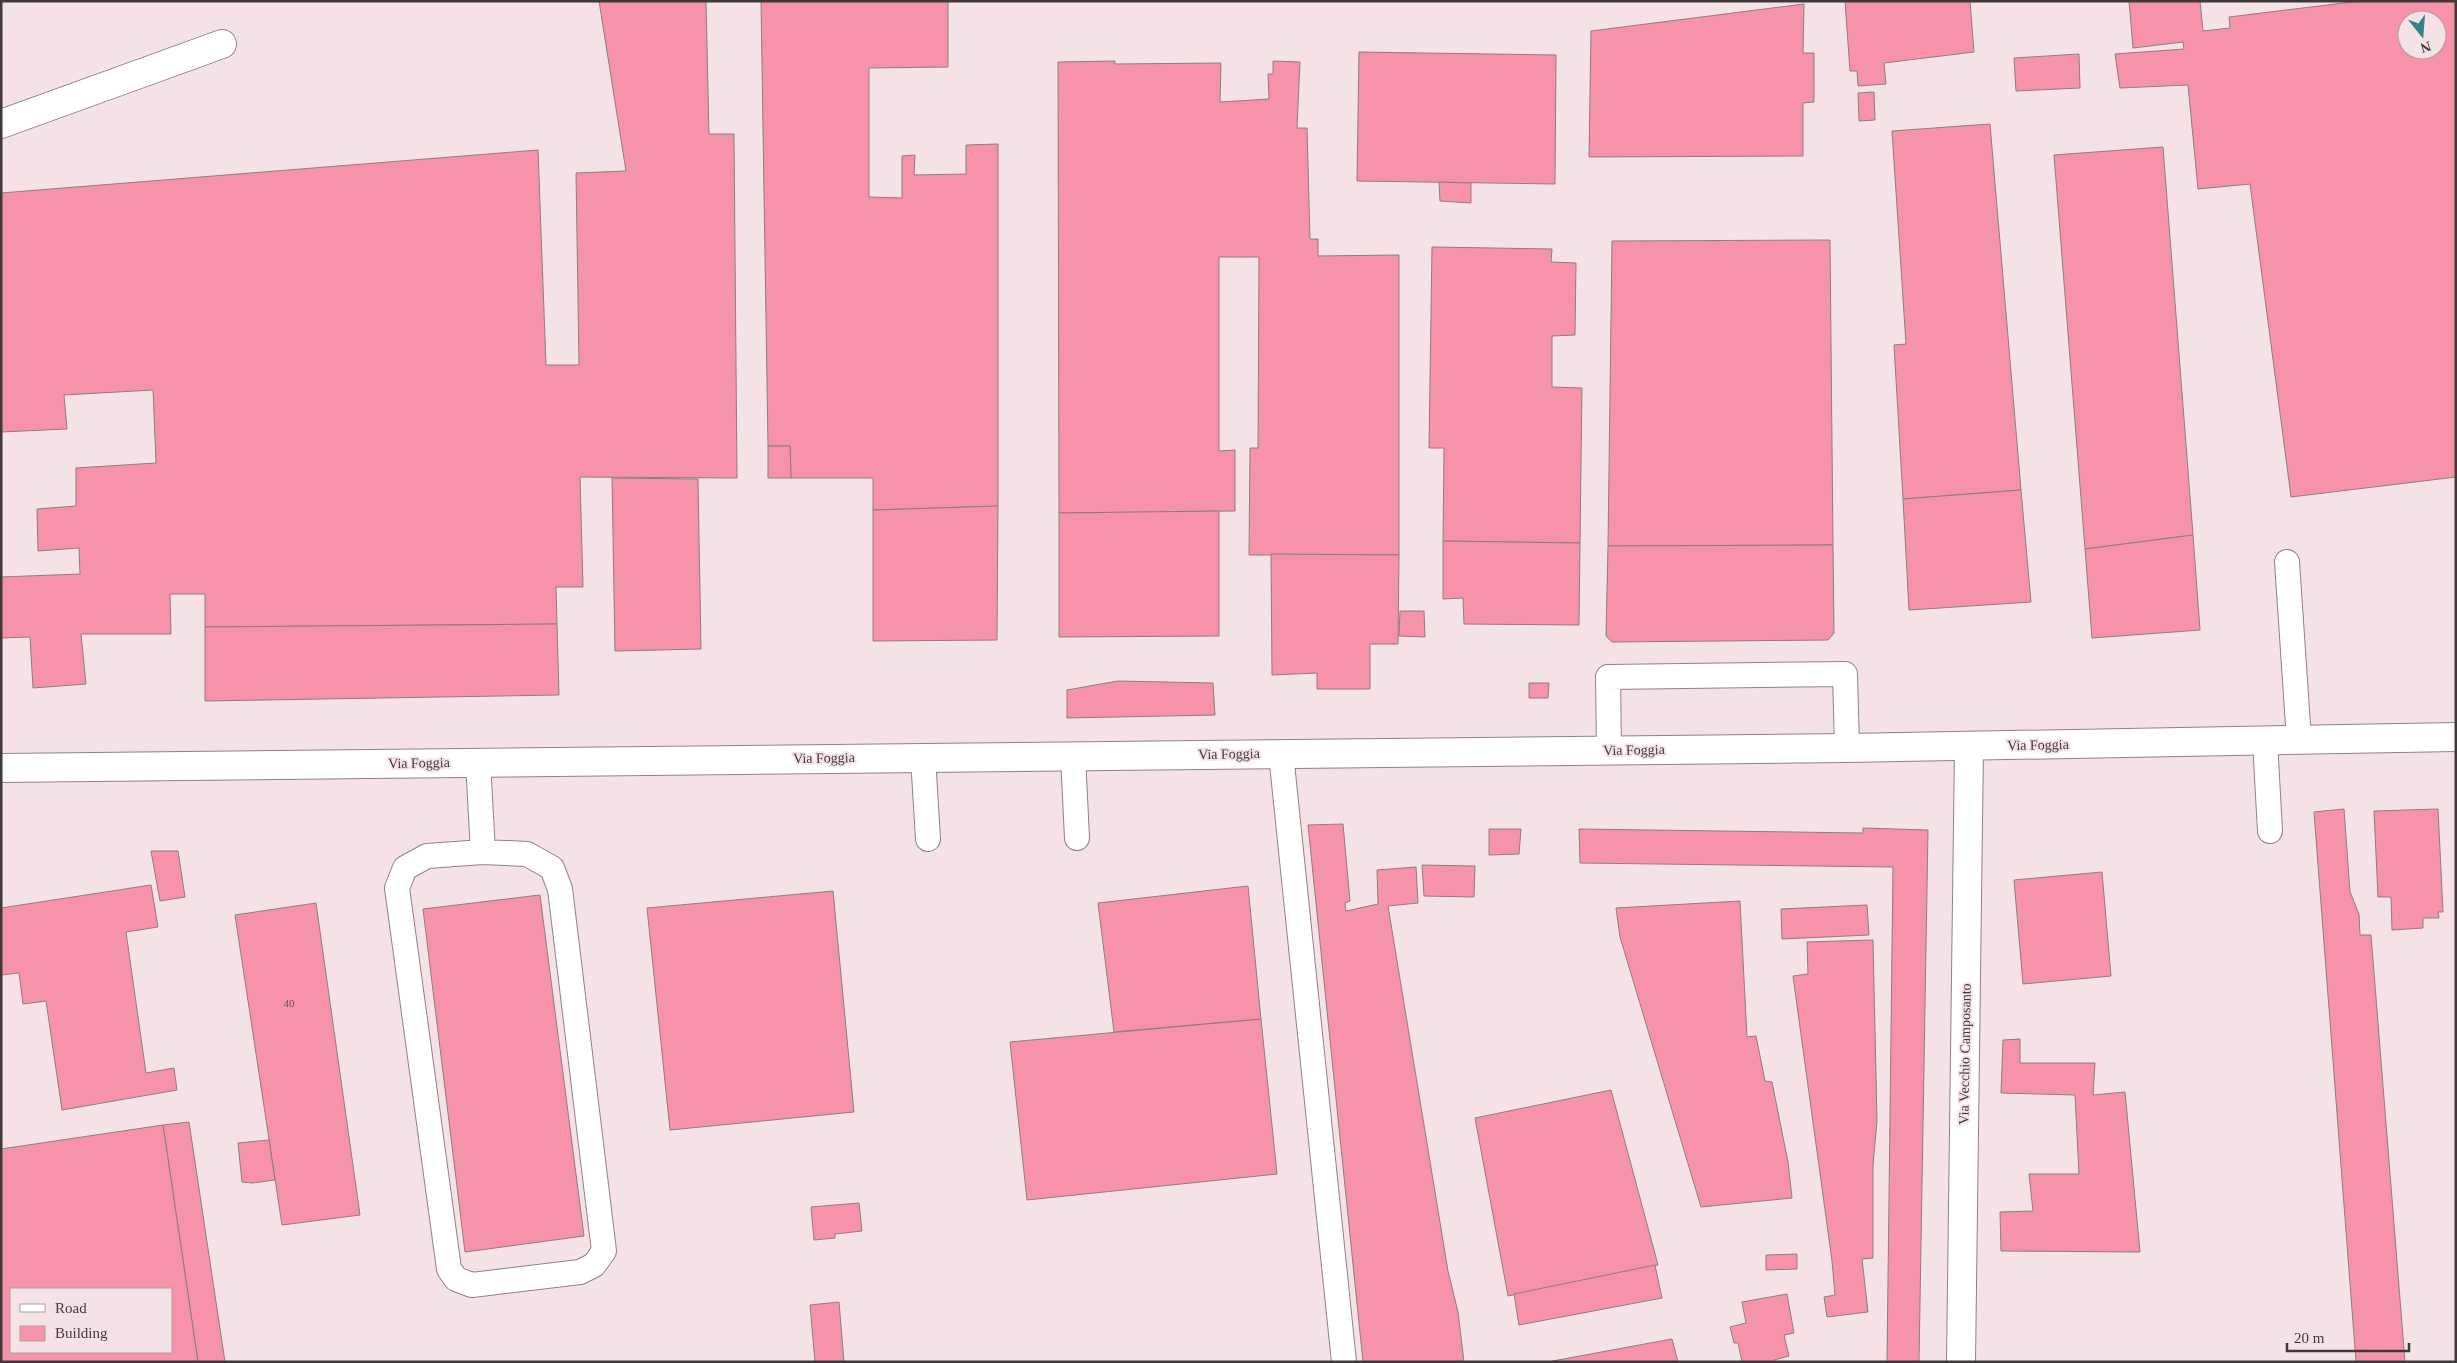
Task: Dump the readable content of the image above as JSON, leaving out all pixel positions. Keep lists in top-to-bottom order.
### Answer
{
  "streets": {
    "main road": ["Via Foggia", "Via Vecchio Camposanto"]
  },
  "crossings": [
    ["Via Foggia", "Via Vecchio Camposanto"]
  ],
  "house_numbers": ["40"],
  "legend": ["Road", "Building"],
  "scale_bar": "20 m",
  "north": "bottom"
}
